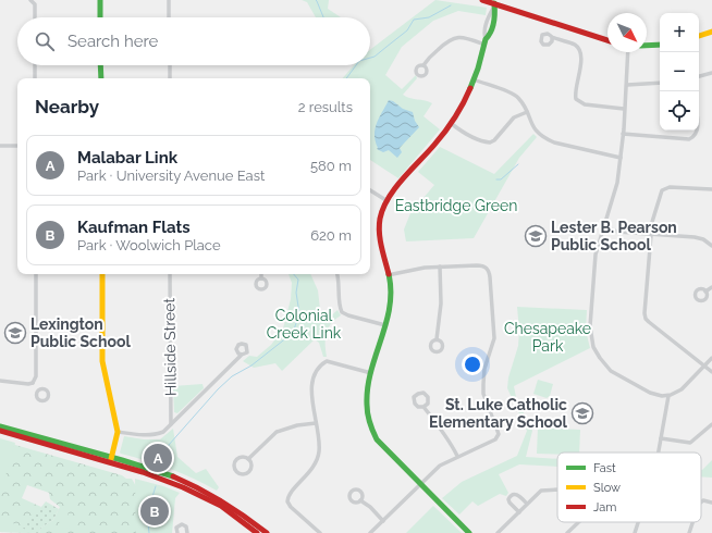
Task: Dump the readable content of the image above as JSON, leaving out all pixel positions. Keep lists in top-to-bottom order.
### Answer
{
  "streets": {
    "street": ["Hillside Street"]
  },
  "parks": ["Eastbridge Green", "Colonial Creek Link", "Chesapeake Park"],
  "places": {
    "school or university": ["Lester B. Pearson Public School", "Lexington Public School", "St. Luke Catholic Elementary School"]
  },
  "legend": ["Fast", "Slow", "Jam"],
  "north": "bottom right",
  "page": {
    "map_buttons": ["+", "−"],
    "search": "Search here",
    "heading": ["Nearby", "2 results"],
    "list": [
      {
        "mark": "A",
        "name": "Malabar Link",
        "note": "Park · University Avenue East",
        "value": "580 m"
      },
      {
        "mark": "B",
        "name": "Kaufman Flats",
        "note": "Park · Woolwich Place",
        "value": "620 m"
      }
    ],
    "pins": ["A", "B"]
  }
}
